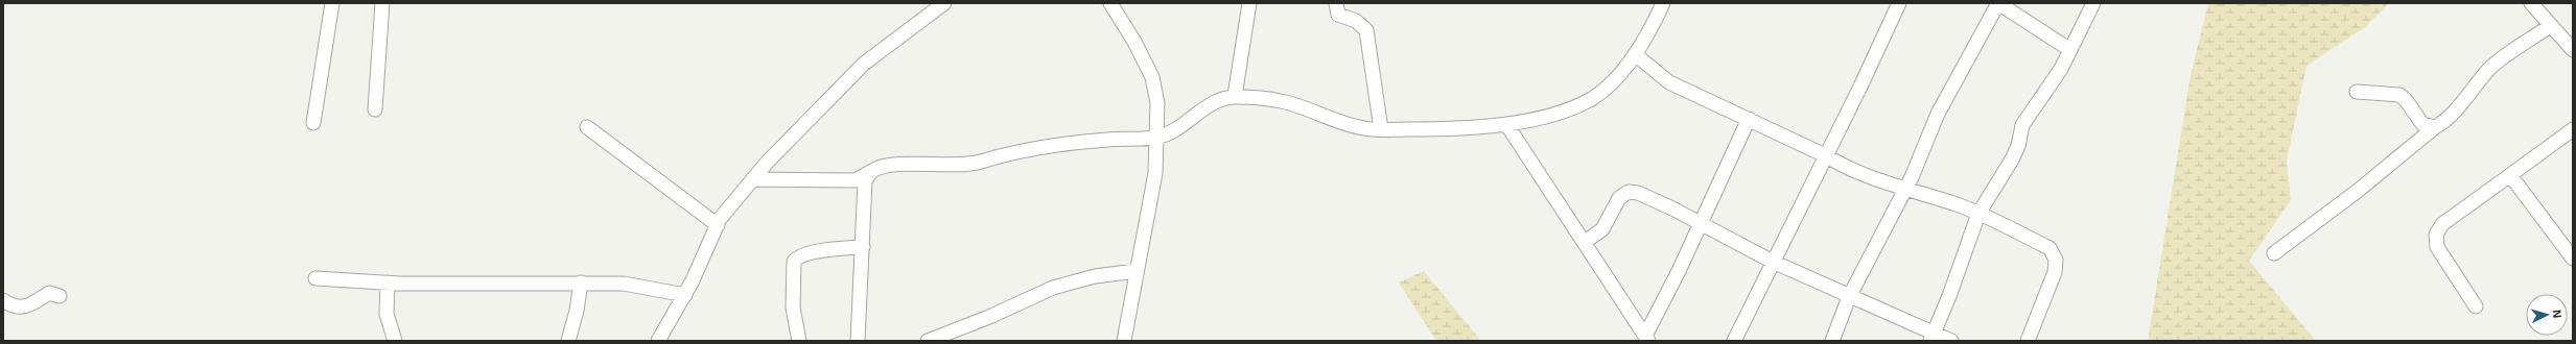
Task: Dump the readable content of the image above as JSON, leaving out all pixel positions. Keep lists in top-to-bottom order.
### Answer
{
  "north": "right"
}
